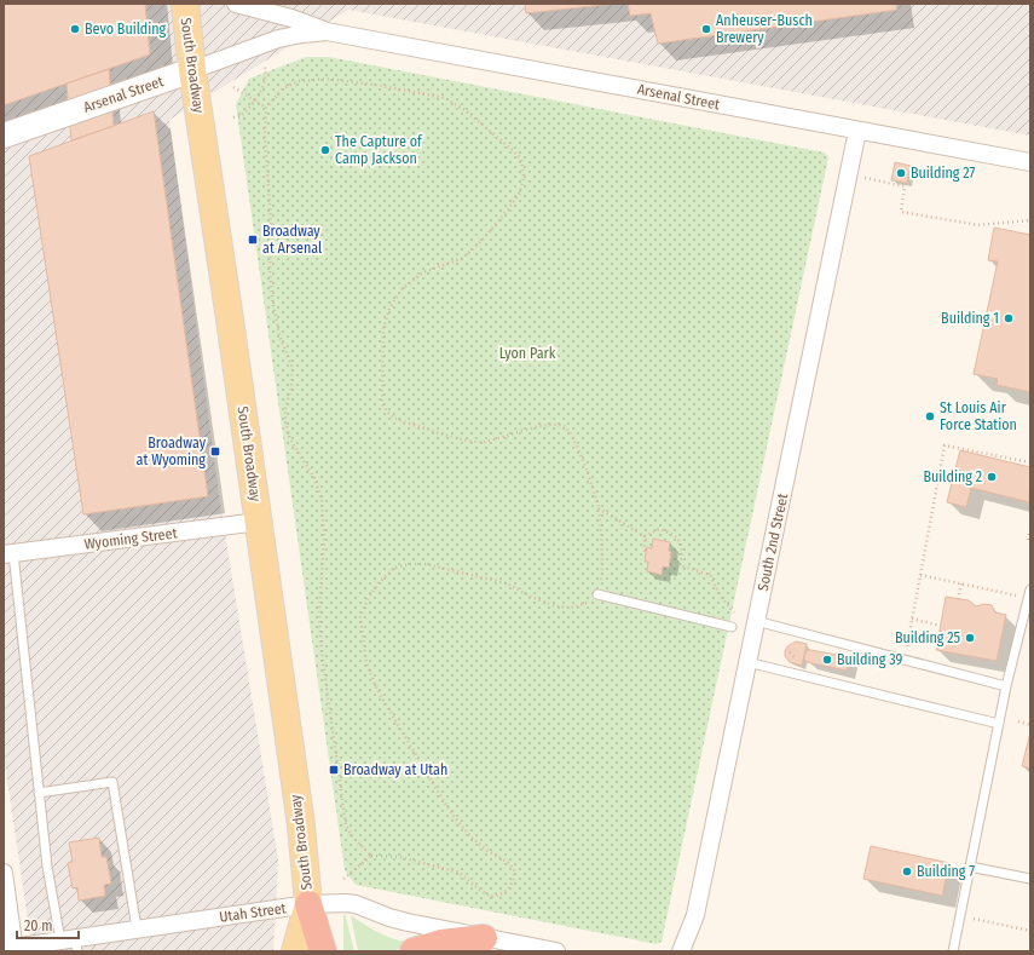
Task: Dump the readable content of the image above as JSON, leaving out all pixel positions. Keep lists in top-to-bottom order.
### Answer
{
  "streets": {
    "main road": ["South Broadway", "Arsenal Street"],
    "street": ["Wyoming Street", "South 2nd Street", "Utah Street"]
  },
  "crossings": [
    ["South Broadway", "Arsenal Street"],
    ["South Broadway", "Wyoming Street"],
    ["South Broadway", "Utah Street"],
    ["Arsenal Street", "South 2nd Street"]
  ],
  "parks": ["Lyon Park"],
  "places": {
    "other": [
      "Bevo Building",
      "Anheuser-Busch Brewery",
      "The Capture of Camp Jackson",
      "Building 27",
      "Building 1",
      "St Louis Air Force Station",
      "Building 2",
      "Building 25",
      "Building 39",
      "Building 7"
    ],
    "transit": ["Broadway at Arsenal", "Broadway at Wyoming", "Broadway at Utah"]
  },
  "scale_bar": "20 m"
}
